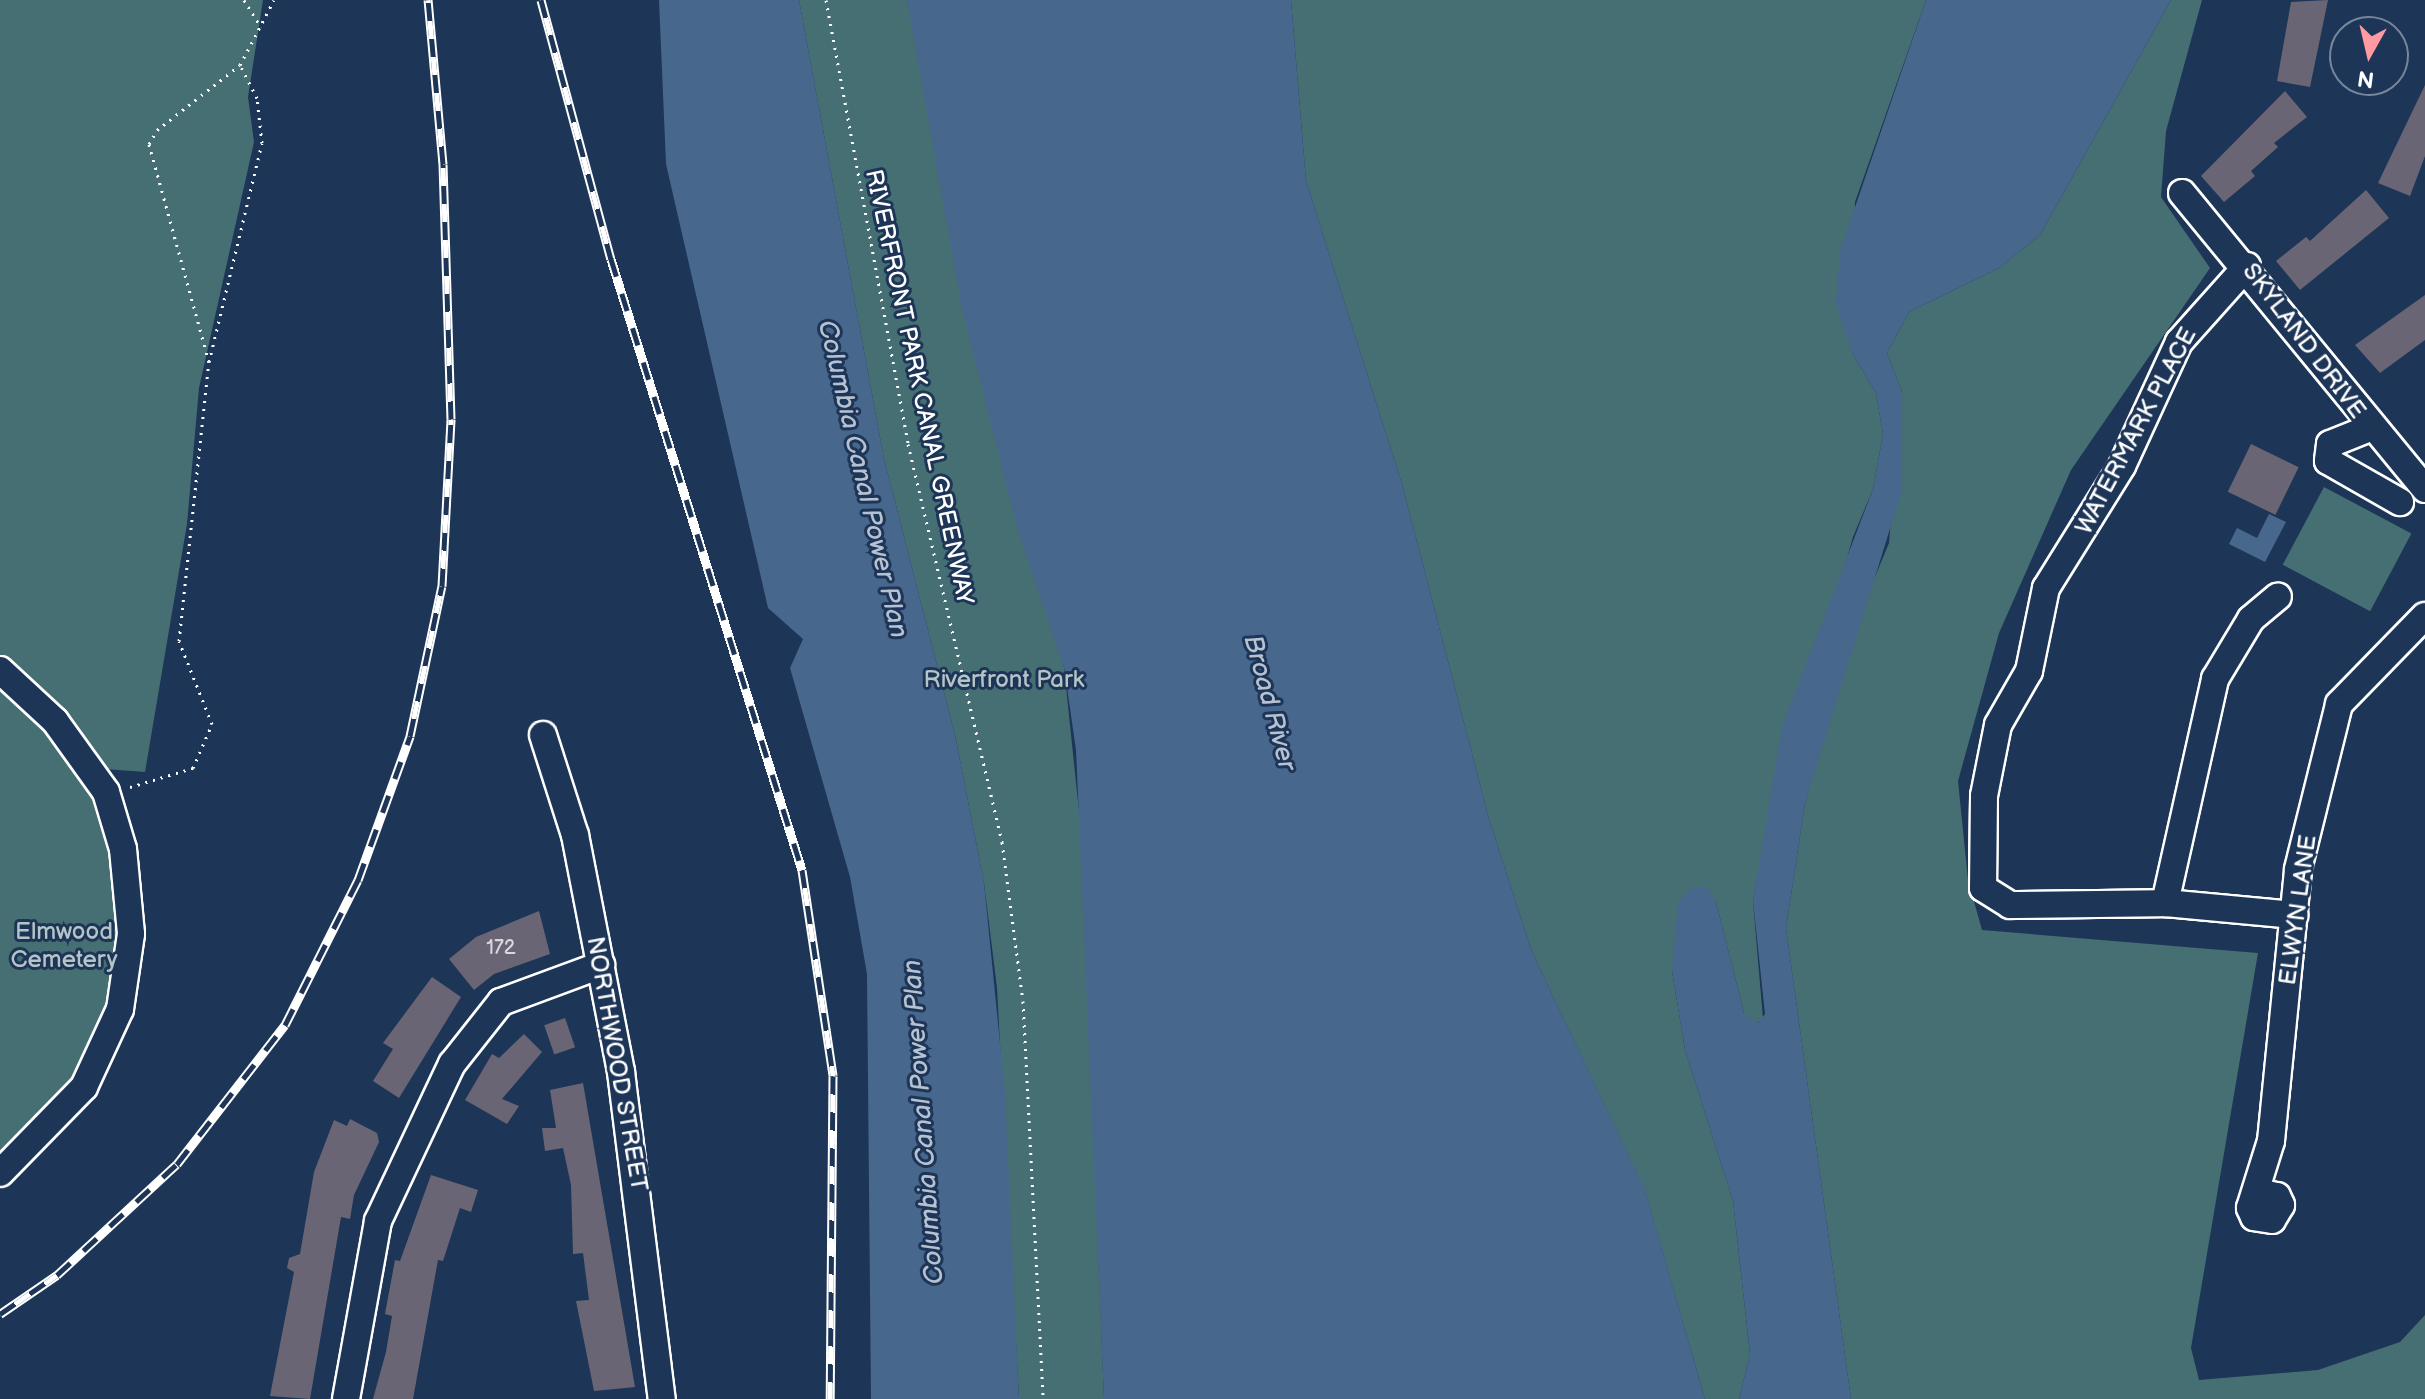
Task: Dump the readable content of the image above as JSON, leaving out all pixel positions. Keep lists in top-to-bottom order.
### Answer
{
  "streets": {
    "street": [
      "SKYLAND DRIVE",
      "WATERMARK PLACE",
      "ELWYN LANE",
      "NORTHWOOD STREET"
    ],
    "path": ["RIVERFRONT PARK CANAL GREENWAY"]
  },
  "crossings": [
    ["SKYLAND DRIVE", "WATERMARK PLACE"],
    ["WATERMARK PLACE", "ELWYN LANE"]
  ],
  "water": ["Columbia Canal Power Plan", "Broad River"],
  "parks": ["Riverfront Park", "Elmwood Cemetery"],
  "house_numbers": ["172"],
  "north": "bottom"
}
